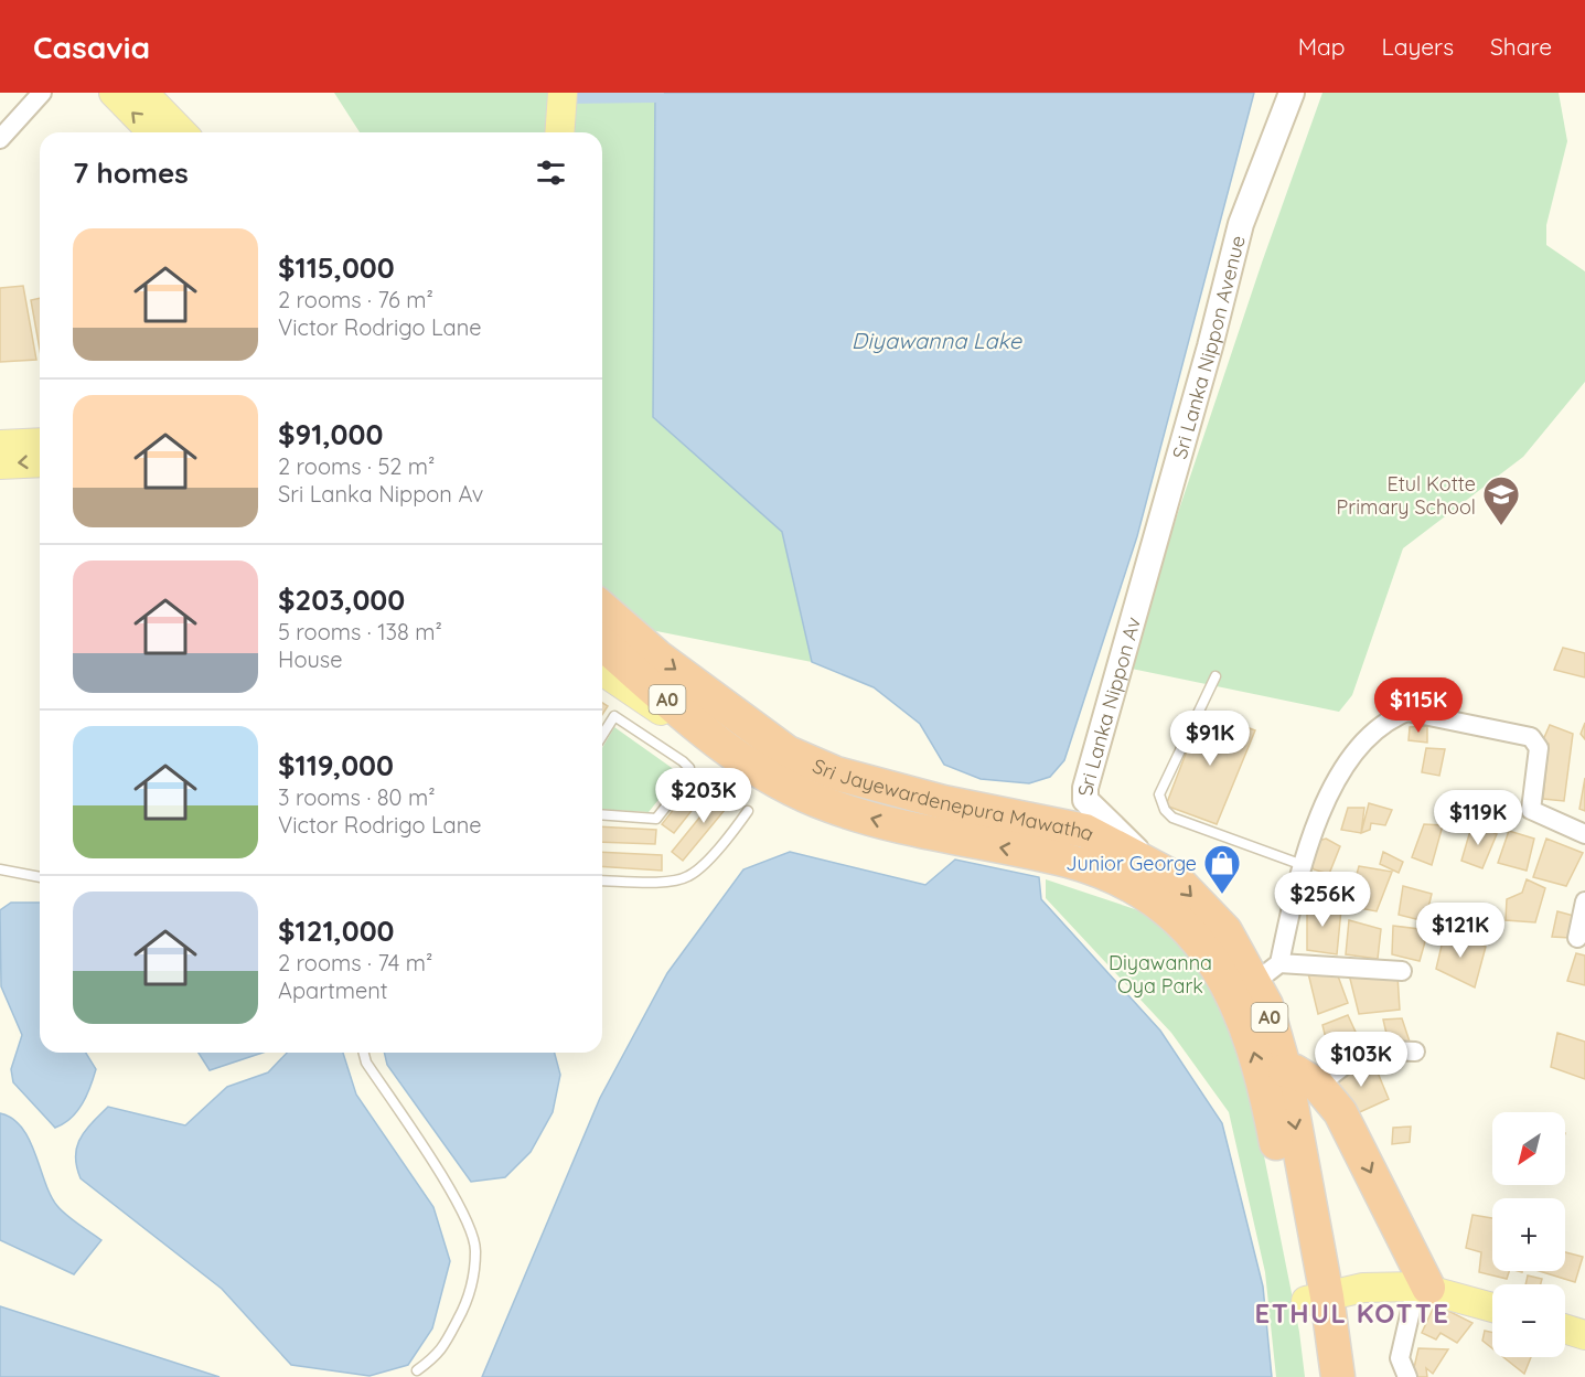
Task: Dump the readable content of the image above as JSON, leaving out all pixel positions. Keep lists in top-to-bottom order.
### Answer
{
  "streets": {
    "highway": ["A0", "Sri Jayewardenepura Mawatha"],
    "street": ["Sri Lanka Nippon Avenue", "Sri Lanka Nippon Av"]
  },
  "crossings": [
    ["Sri Lanka Nippon Avenue", "Sri Lanka Nippon Av"],
    ["Sri Lanka Nippon Av", "Sri Jayewardenepura Mawatha"]
  ],
  "districts": ["ETHUL KOTTE"],
  "water": ["Diyawanna Lake"],
  "parks": ["Diyawanna Oya Park"],
  "places": {
    "school or university": ["Etul Kotte Primary School"],
    "shop": ["Junior George"]
  },
  "north": "bottom left",
  "page": {
    "header": "Casavia",
    "nav": ["Map", "Layers", "Share"],
    "heading": "7 homes",
    "list": [
      {
        "name": "$115,000",
        "note": "2 rooms · 76 m² · Victor Rodrigo Lane"
      },
      {
        "name": "$91,000",
        "note": "2 rooms · 52 m² · Sri Lanka Nippon Av"
      },
      {
        "name": "$203,000",
        "note": "5 rooms · 138 m² · House"
      },
      {
        "name": "$119,000",
        "note": "3 rooms · 80 m² · Victor Rodrigo Lane"
      },
      {
        "name": "$121,000",
        "note": "2 rooms · 74 m² · Apartment"
      }
    ],
    "price": [
      "$115K",
      "$91K",
      "$203K",
      "$119K",
      "$256K",
      "$121K",
      "$103K"
    ],
    "map_buttons": ["+", "−"]
  }
}
